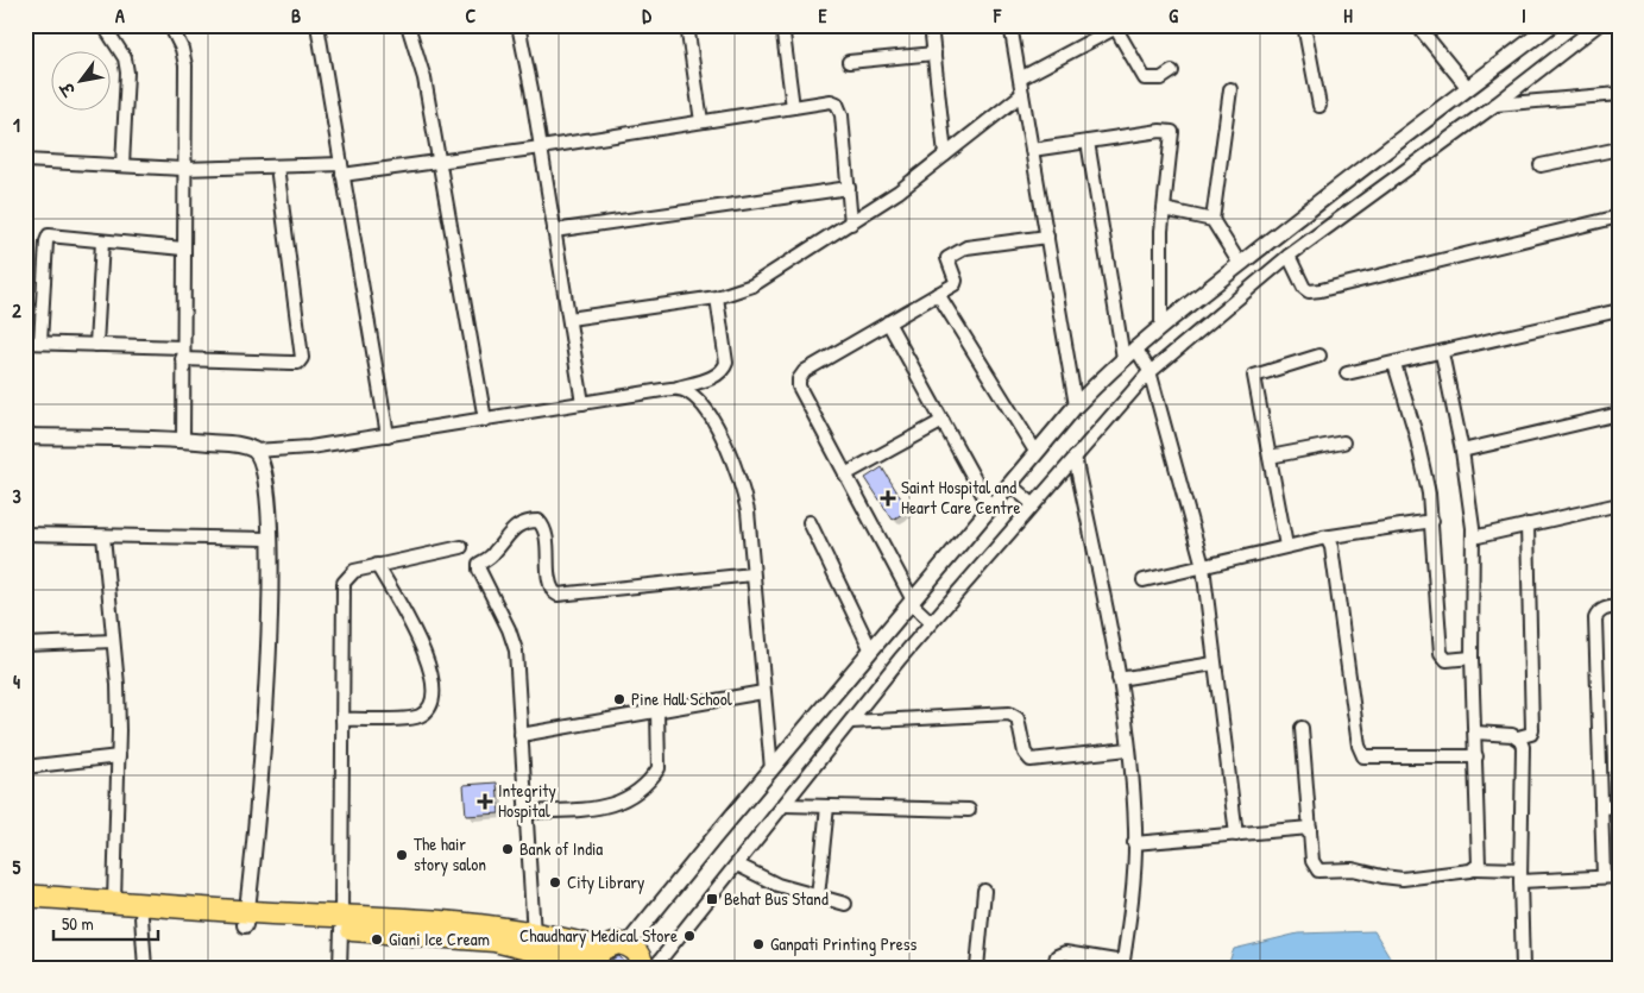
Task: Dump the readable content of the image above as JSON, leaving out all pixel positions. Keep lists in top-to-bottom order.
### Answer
{
  "places": {
    "health": ["Saint Hospital and Heart Care Centre", "Integrity Hospital"],
    "other": [
      "Pine Hall School",
      "Bank of India",
      "The hair story salon",
      "City Library",
      "Chaudhary Medical Store",
      "Giani Ice Cream",
      "Ganpati Printing Press"
    ],
    "transit": ["Behat Bus Stand"]
  },
  "scale_bar": "50 m",
  "north": "bottom left",
  "grid": {
    "columns": [
      "A",
      "B",
      "C",
      "D",
      "E",
      "F",
      "G",
      "H",
      "I"
    ],
    "rows": [
      "1",
      "2",
      "3",
      "4",
      "5"
    ]
  }
}
